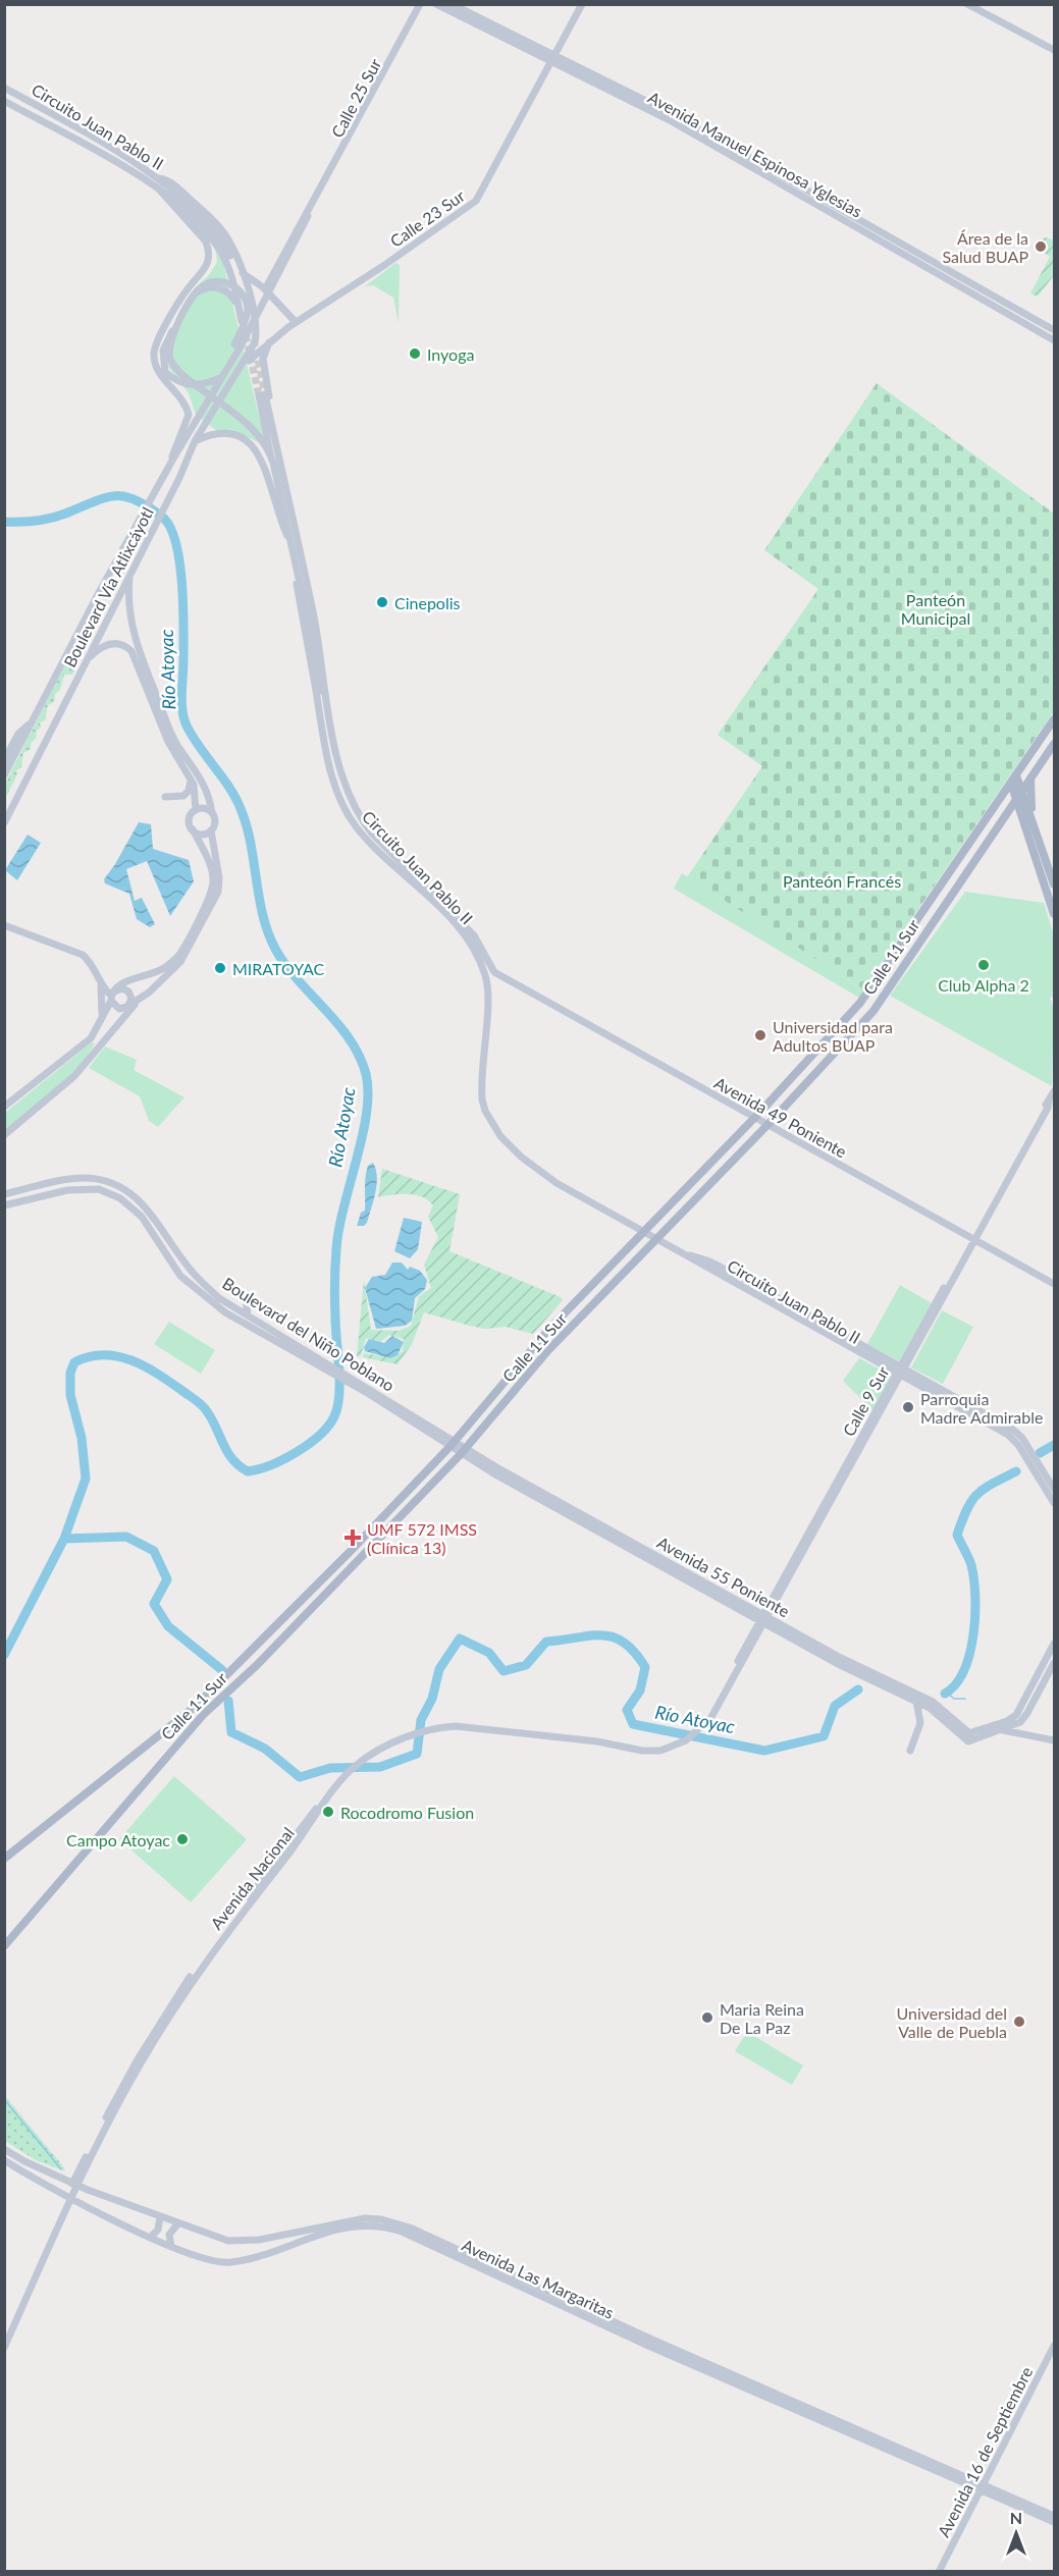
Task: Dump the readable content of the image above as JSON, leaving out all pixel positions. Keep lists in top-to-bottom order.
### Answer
{
  "streets": {
    "main road": [
      "Calle 25 Sur",
      "Circuito Juan Pablo II",
      "Avenida Manuel Espinosa Yglesias",
      "Calle 23 Sur",
      "Boulevard Vía Atlixcáyotl",
      "Calle 11 Sur",
      "Avenida 49 Poniente",
      "Boulevard del Niño Poblano",
      "Calle 9 Sur",
      "Avenida 55 Poniente",
      "Avenida Nacional",
      "Avenida Las Margaritas",
      "Avenida 16 de Septiembre"
    ]
  },
  "crossings": [
    ["Circuito Juan Pablo II", "Calle 11 Sur"],
    ["Circuito Juan Pablo II", "Avenida 49 Poniente"],
    ["Circuito Juan Pablo II", "Calle 9 Sur"],
    ["Avenida Manuel Espinosa Yglesias", "Calle 23 Sur"],
    ["Calle 23 Sur", "Boulevard Vía Atlixcáyotl"],
    ["Calle 11 Sur", "Avenida 49 Poniente"],
    ["Calle 11 Sur", "Boulevard del Niño Poblano"],
    ["Calle 11 Sur", "Avenida 55 Poniente"],
    ["Avenida 49 Poniente", "Calle 9 Sur"],
    ["Boulevard del Niño Poblano", "Avenida 55 Poniente"],
    ["Calle 9 Sur", "Avenida 55 Poniente"],
    ["Calle 9 Sur", "Avenida Nacional"],
    ["Avenida Nacional", "Avenida Las Margaritas"],
    ["Avenida Las Margaritas", "Avenida 16 de Septiembre"]
  ],
  "water": ["Río Atoyac"],
  "parks": ["Panteón Municipal", "Panteón Francés"],
  "places": {
    "other": [
      "Área de la Salud BUAP",
      "Inyoga",
      "Cinepolis",
      "Club Alpha 2",
      "MIRATOYAC",
      "Universidad para Adultos BUAP",
      "Parroquia Madre Admirable",
      "Rocodromo Fusion",
      "Campo Atoyac",
      "Maria Reina De La Paz",
      "Universidad del Valle de Puebla"
    ],
    "health": ["UMF 572 IMSS (Clínica 13)"]
  },
  "north": "top"
}
